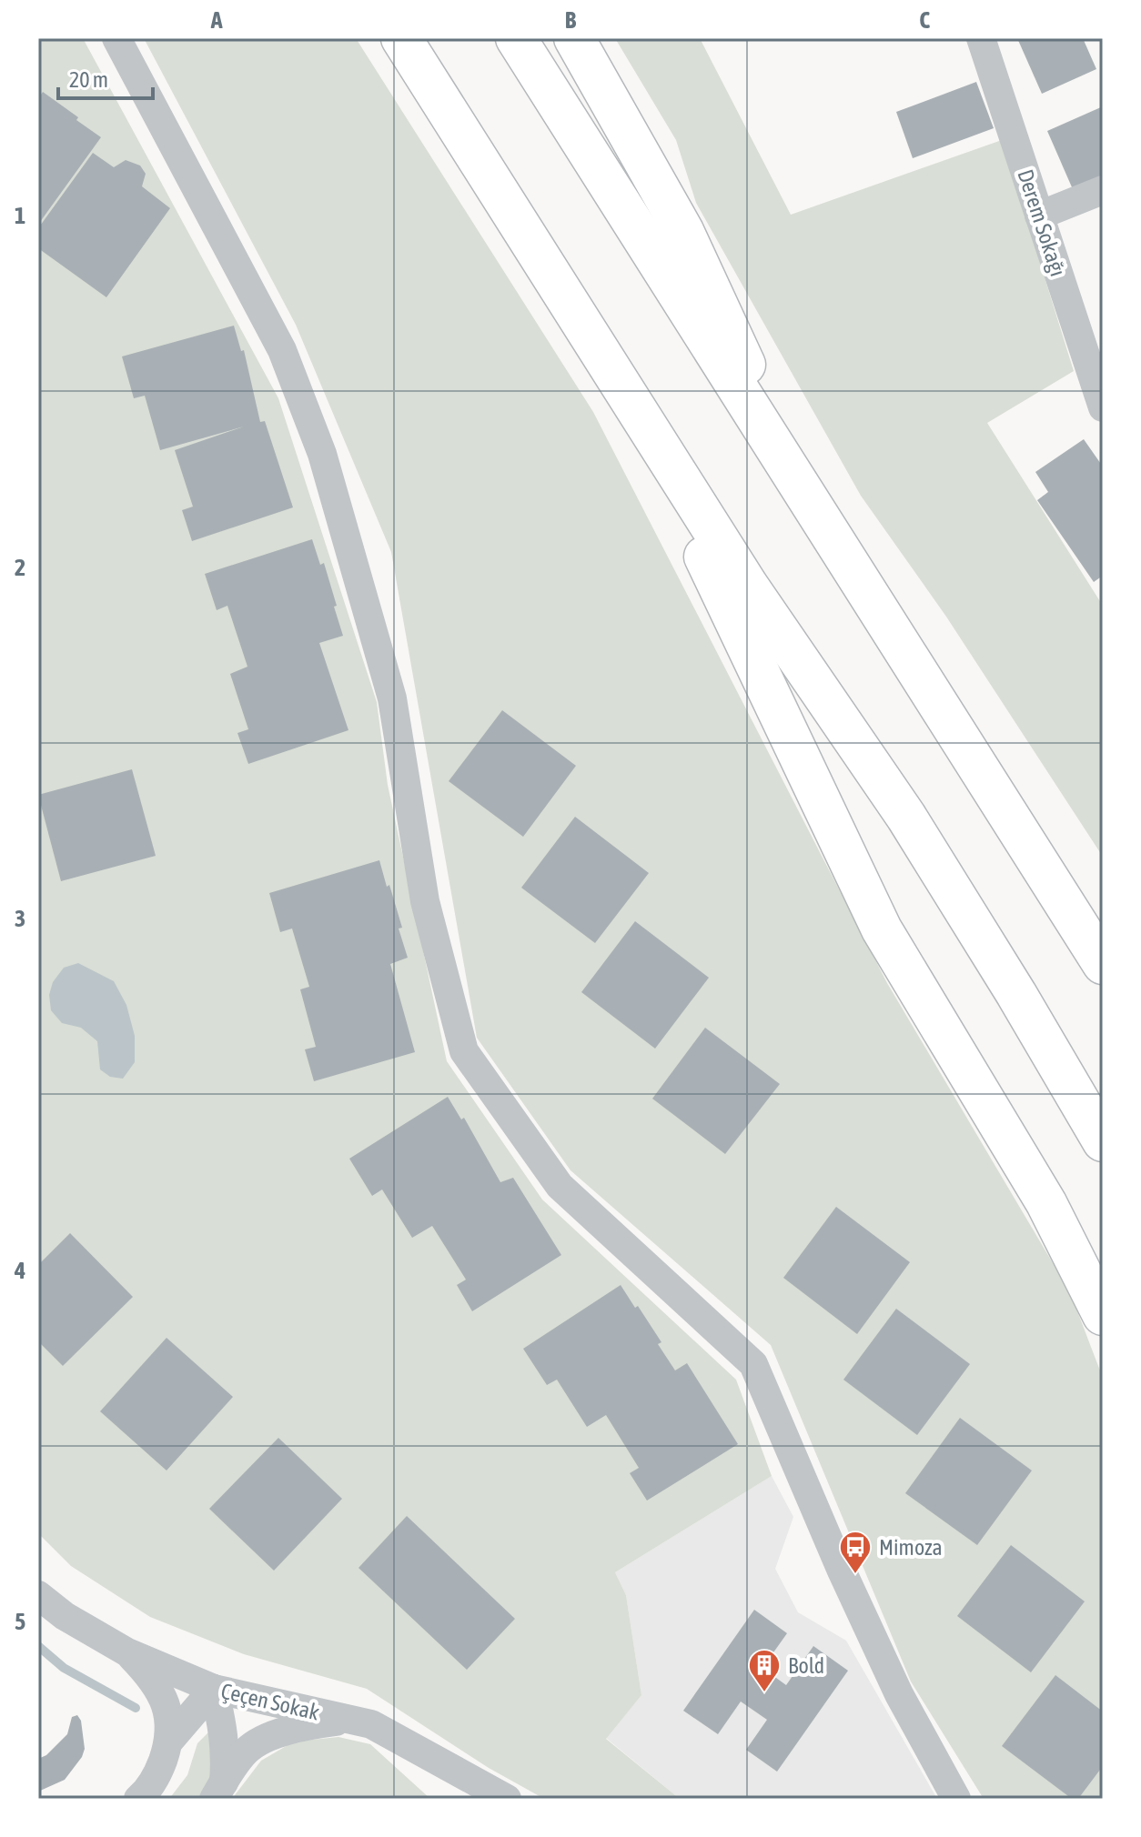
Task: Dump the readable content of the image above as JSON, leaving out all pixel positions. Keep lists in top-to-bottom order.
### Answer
{
  "streets": {
    "street": ["Derem Sokağı", "Çeçen Sokak"]
  },
  "places": {
    "bus stop": ["Mimoza"],
    "building": ["Bold"]
  },
  "scale_bar": "20 m",
  "grid": {
    "columns": ["A", "B", "C"],
    "rows": [
      "1",
      "2",
      "3",
      "4",
      "5"
    ]
  }
}
